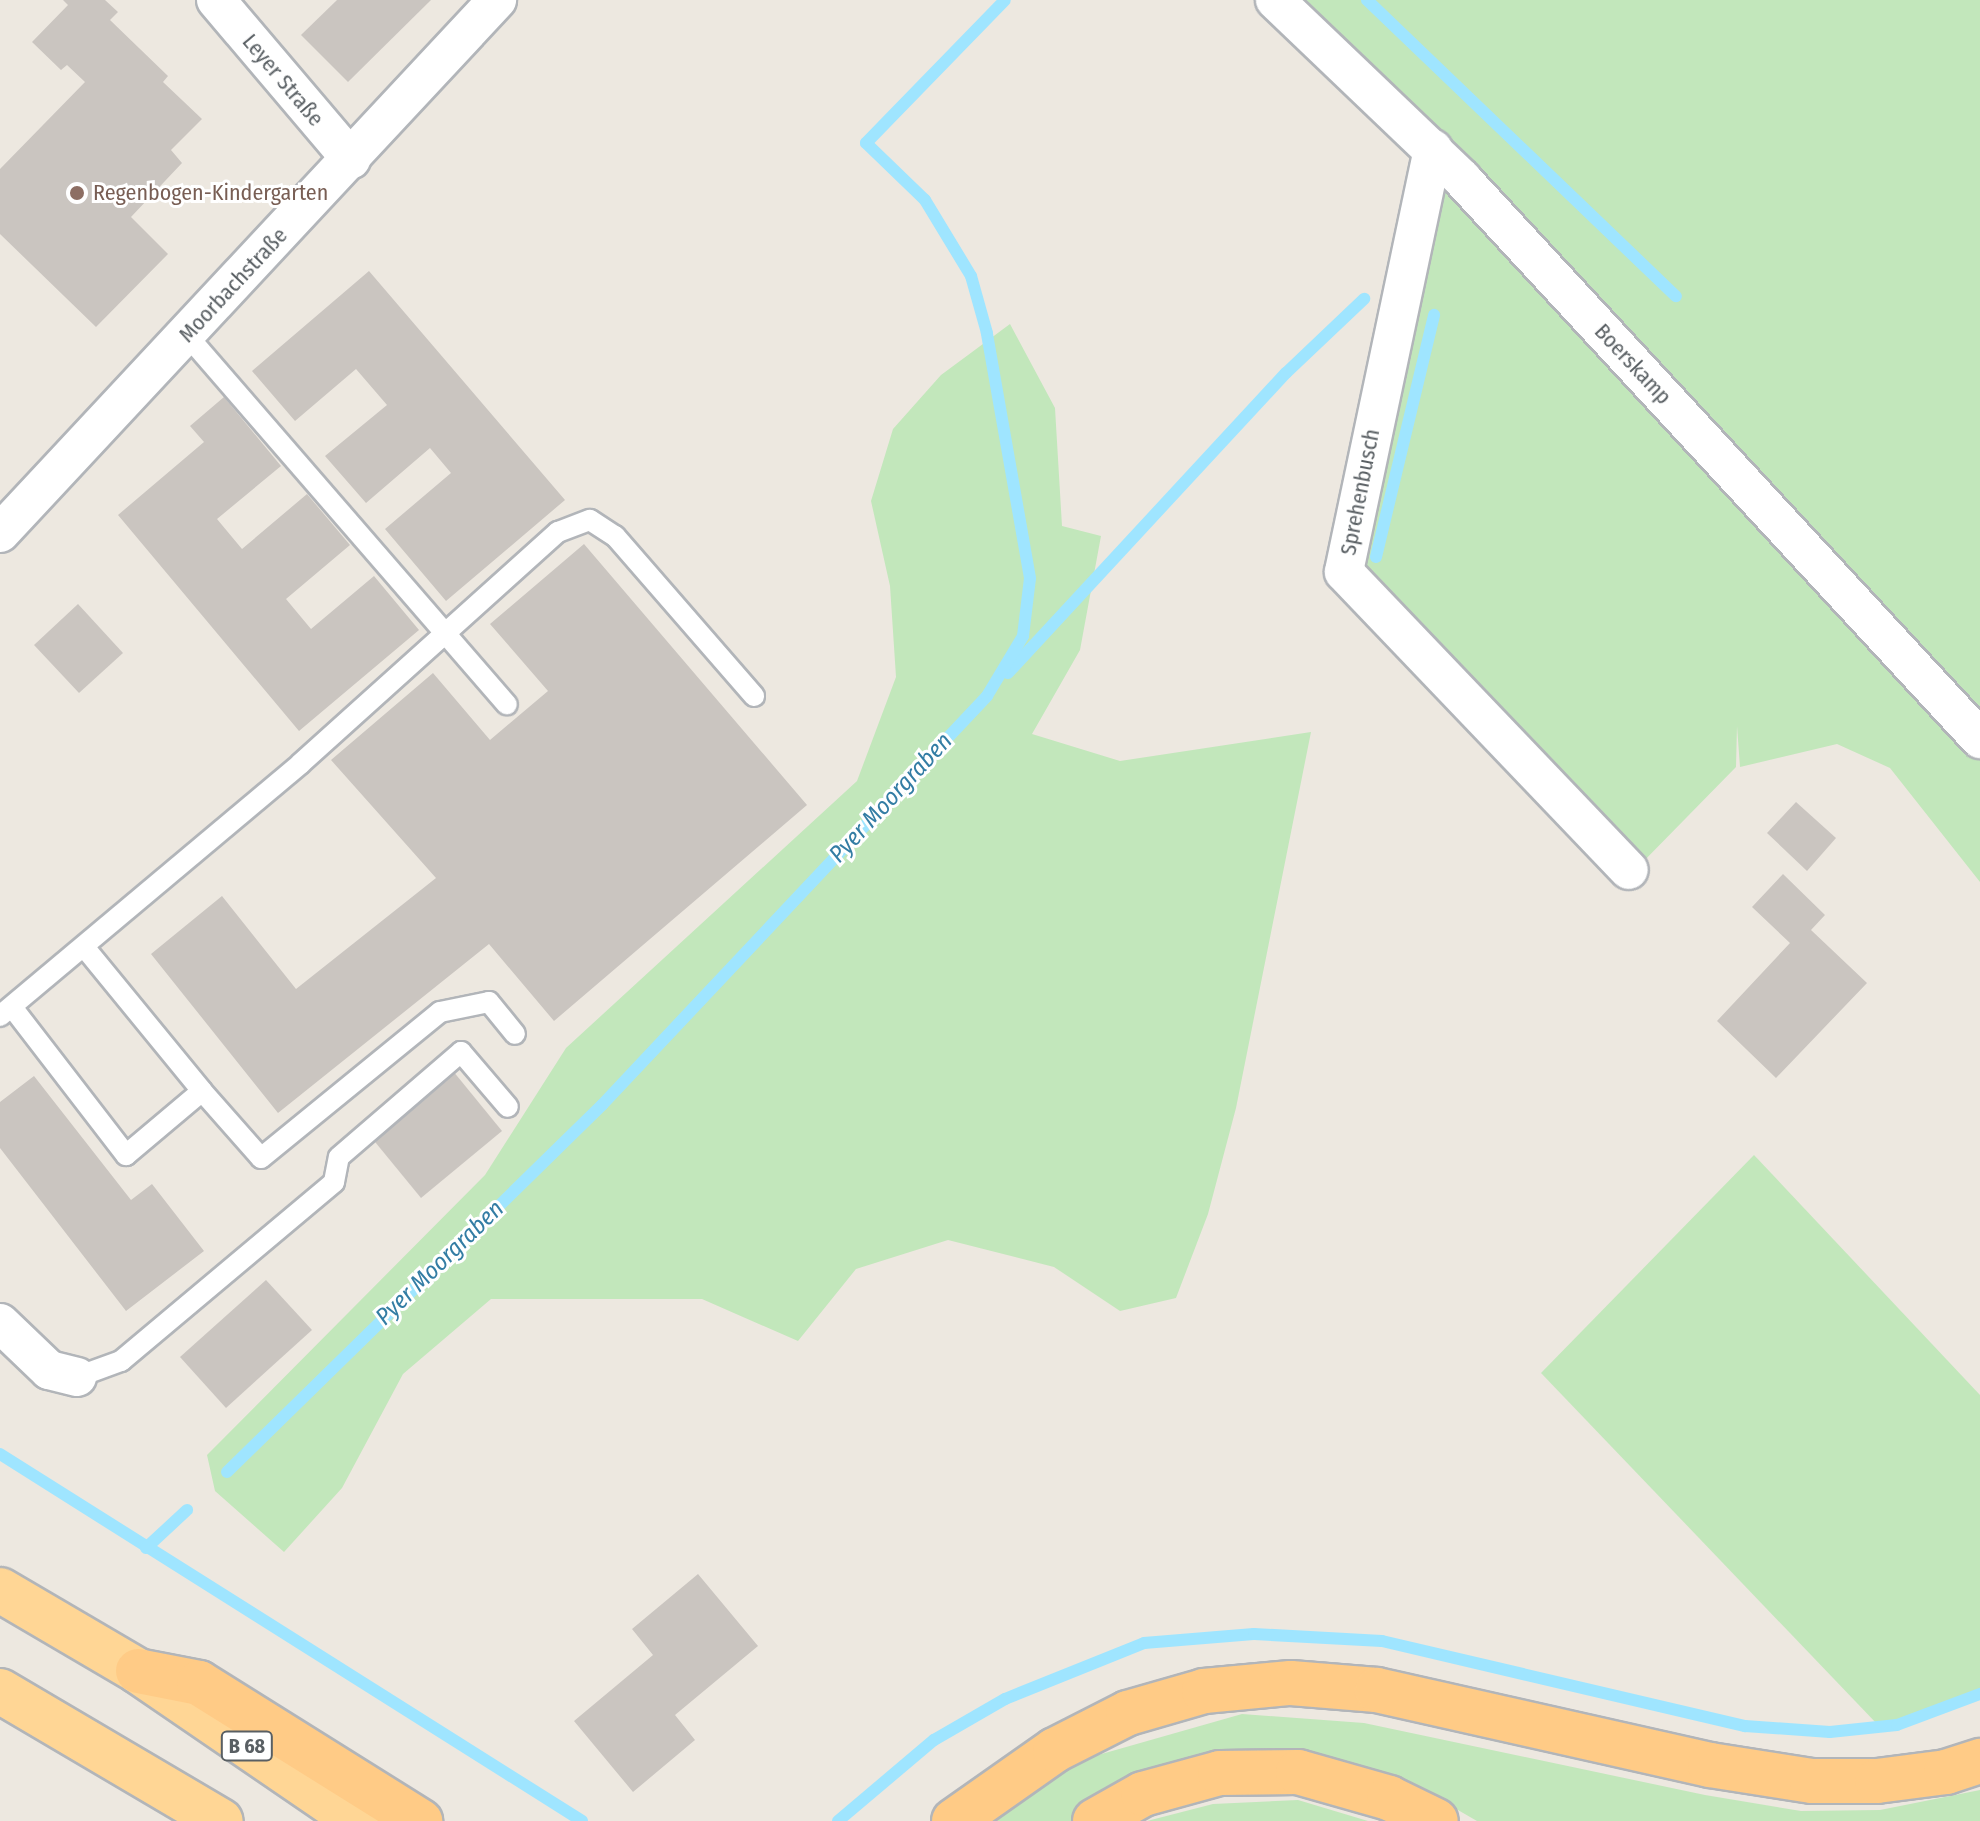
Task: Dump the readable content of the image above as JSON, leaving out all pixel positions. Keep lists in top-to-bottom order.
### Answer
{
  "streets": {
    "highway": ["B 68"],
    "street": [
      "Leyer Straße",
      "Moorbachstraße",
      "Boerskamp",
      "Sprehenbusch"
    ]
  },
  "crossings": [
    ["Leyer Straße", "Moorbachstraße"],
    ["Boerskamp", "Sprehenbusch"]
  ],
  "water": ["Pyer Moorgraben"],
  "places": ["Regenbogen-Kindergarten"]
}
